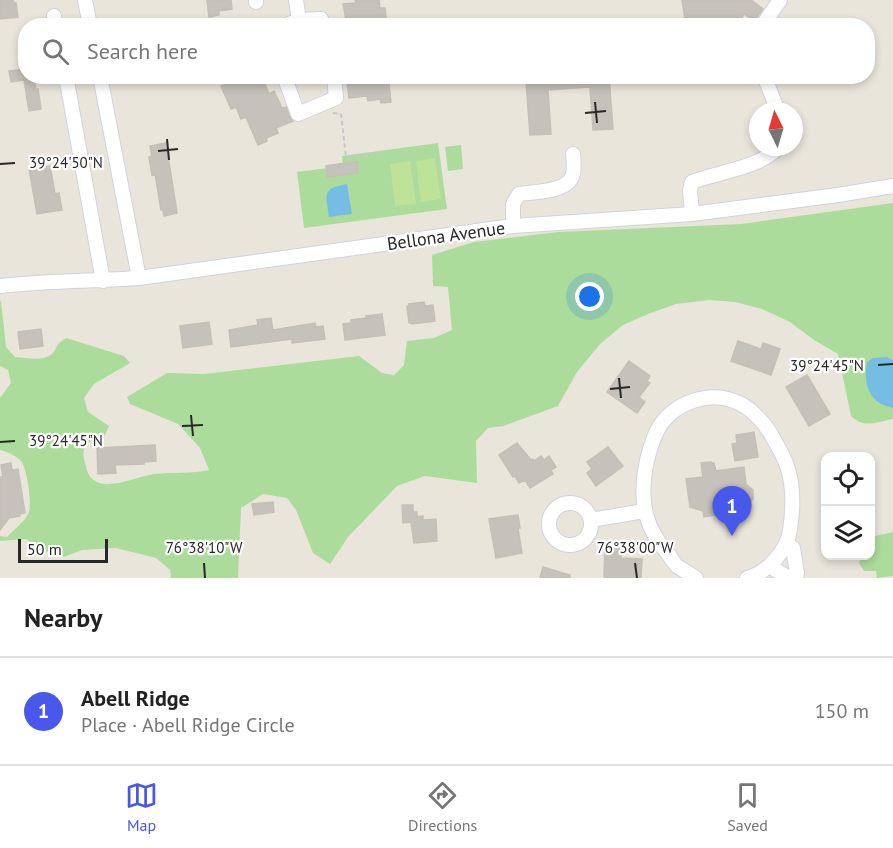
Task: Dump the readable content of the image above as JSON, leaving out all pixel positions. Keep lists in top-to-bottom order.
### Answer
{
  "streets": {
    "street": ["Bellona Avenue"]
  },
  "scale_bar": "50 m",
  "north": "top",
  "page": {
    "search": "Search here",
    "pins": "1",
    "scale": "50 m",
    "heading": "Nearby",
    "list": [
      {
        "mark": "1",
        "name": "Abell Ridge",
        "note": "Place · Abell Ridge Circle",
        "value": "150 m"
      }
    ],
    "nav": ["Map", "Directions", "Saved"]
  },
  "coordinates": [
    "39°24'50\"N",
    "39°24'45\"N",
    "76°38'10\"W",
    "76°38'00\"W"
  ]
}
